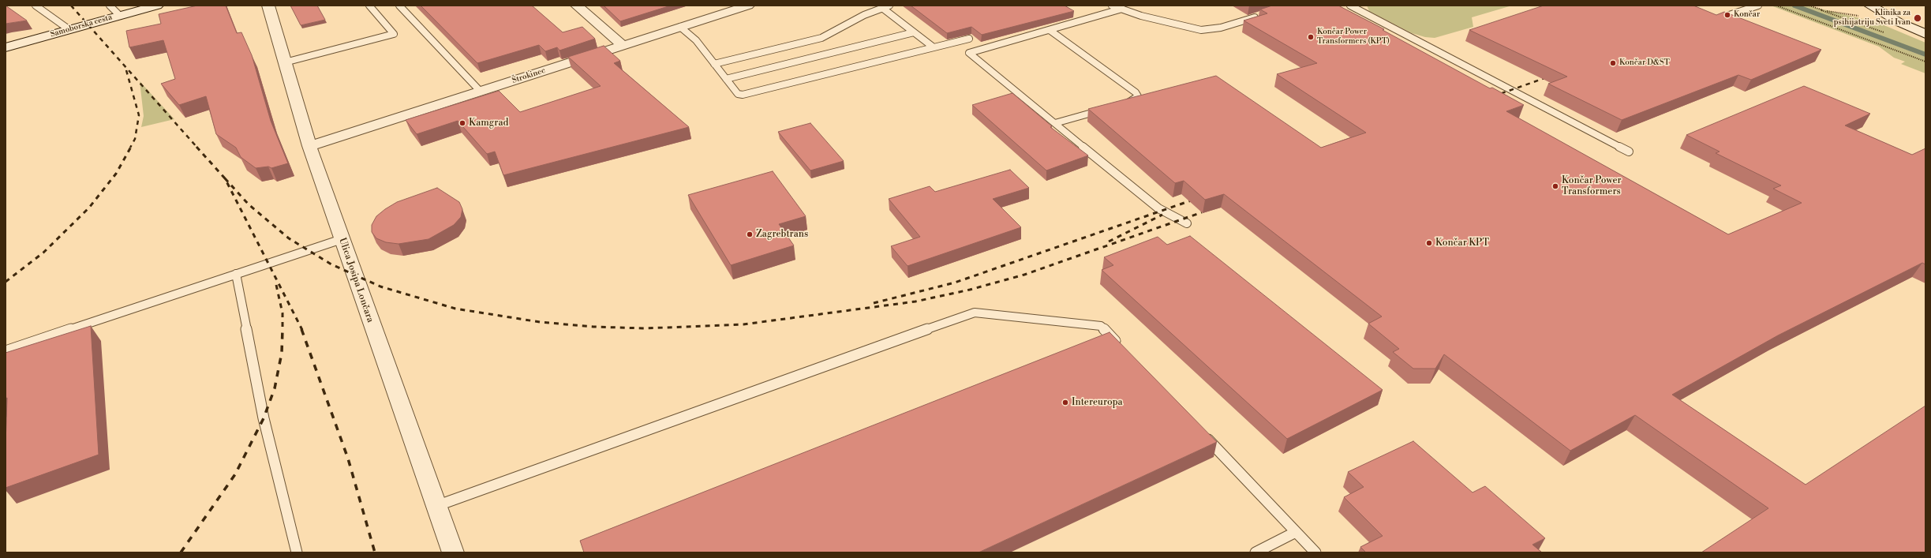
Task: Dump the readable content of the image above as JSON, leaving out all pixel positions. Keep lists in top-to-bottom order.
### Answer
{
  "streets": {
    "street": ["Samoborska cesta", "Štrokinec", "Ulica Josipa Lončara"]
  },
  "crossings": [
    ["Štrokinec", "Ulica Josipa Lončara"]
  ],
  "places": [
    "Končar",
    "Klinika za psihijatriju Sveti Ivan",
    "Končar Power Transformers (KPT)",
    "Končar D&ST",
    "Kamgrad",
    "Končar Power Transformers",
    "Zagrebtrans",
    "Končar KPT",
    "Intereuropa"
  ]
}
